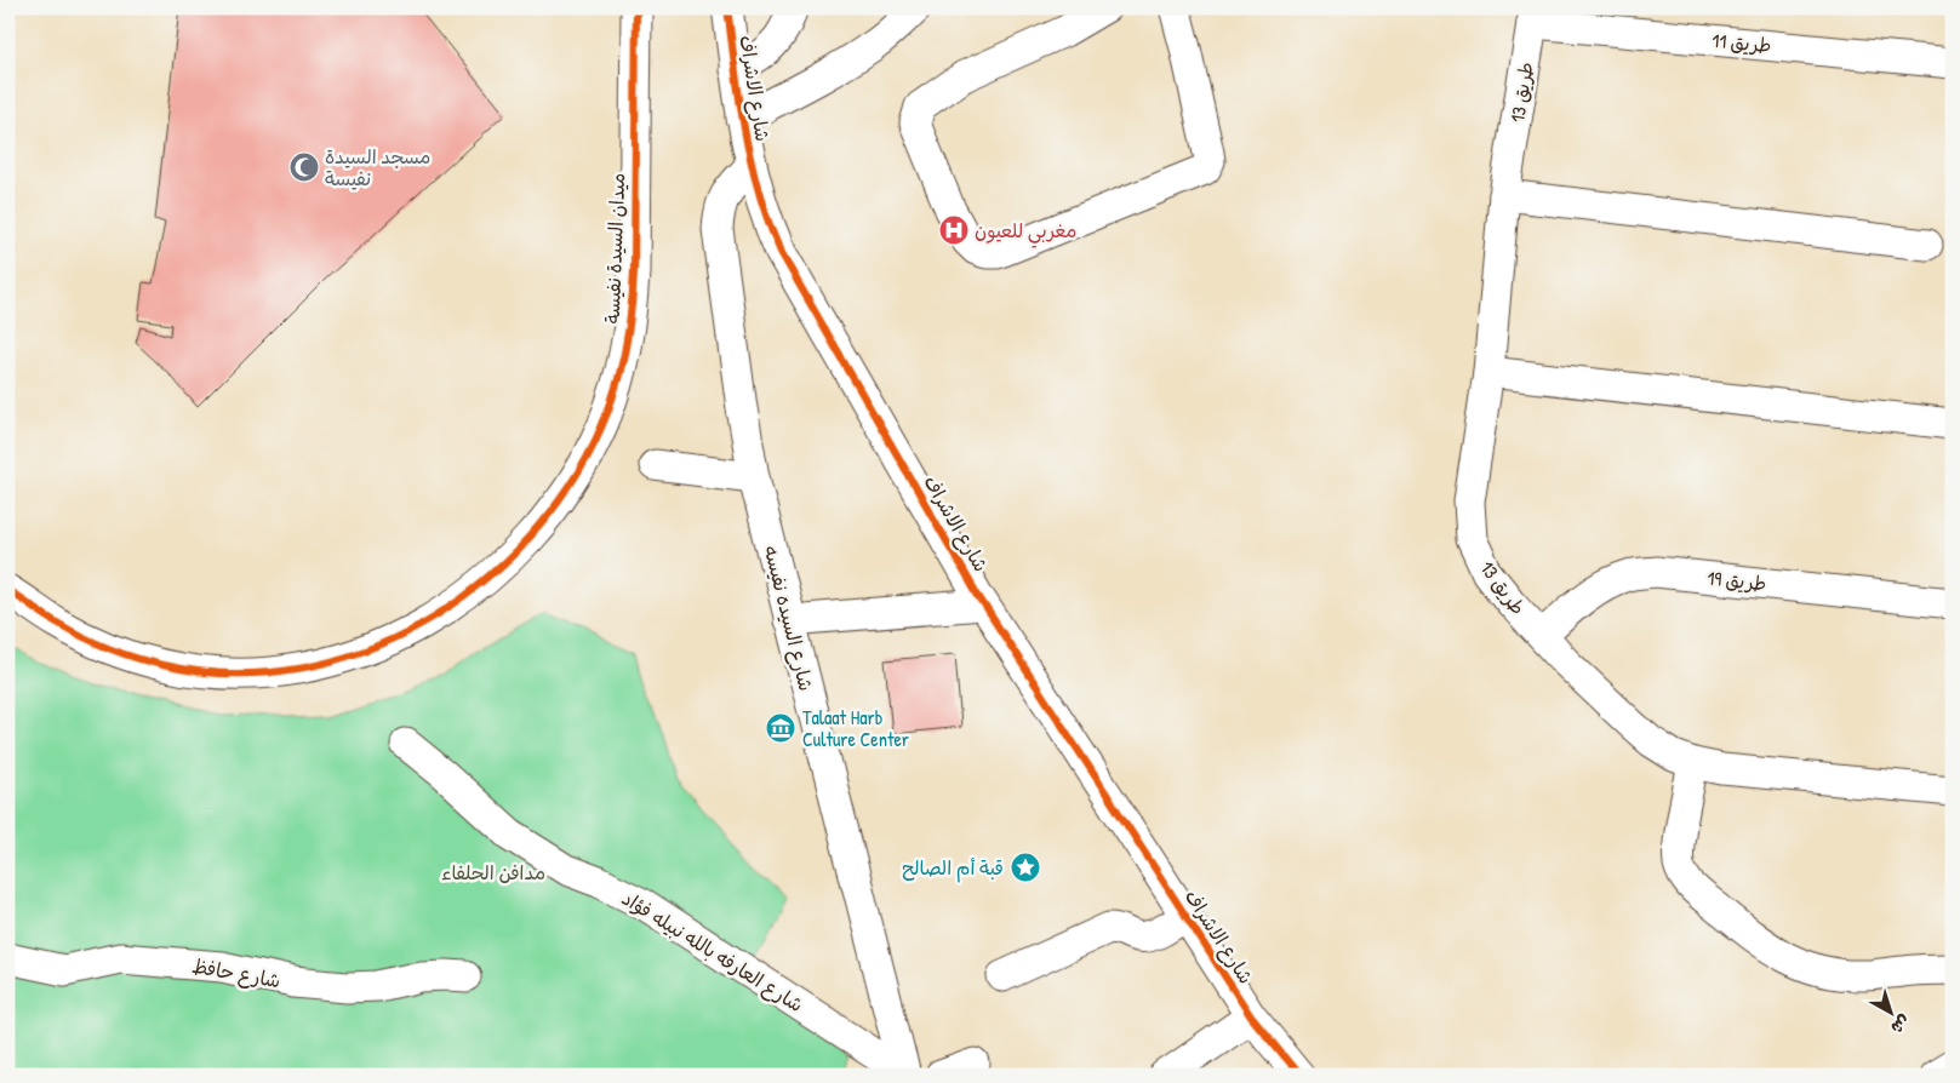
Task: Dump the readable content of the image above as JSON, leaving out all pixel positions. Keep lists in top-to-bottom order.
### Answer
{
  "streets": {
    "street": [
      "طريق 11",
      "شارع الاشراف",
      "طريق 13",
      "ميدان السيدة نفيسة",
      "طريق 19",
      "شارع السيده نفيسه",
      "شارع العارفه بالله نبيله فؤاد",
      "شارع حافظ"
    ]
  },
  "crossings": [
    ["طريق 11", "طريق 13"],
    ["شارع الاشراف", "شارع السيده نفيسه"],
    ["طريق 13", "طريق 19"],
    ["شارع السيده نفيسه", "شارع العارفه بالله نبيله فؤاد"]
  ],
  "parks": ["مدافن الحلفاء"],
  "places": {
    "mosque": ["مسجد السيدة نفيسة"],
    "hospital": ["مغربي للعيون"],
    "museum": ["Talaat Harb Culture Center"],
    "place": ["قبة أم الصالح"]
  },
  "north": "bottom right"
}
